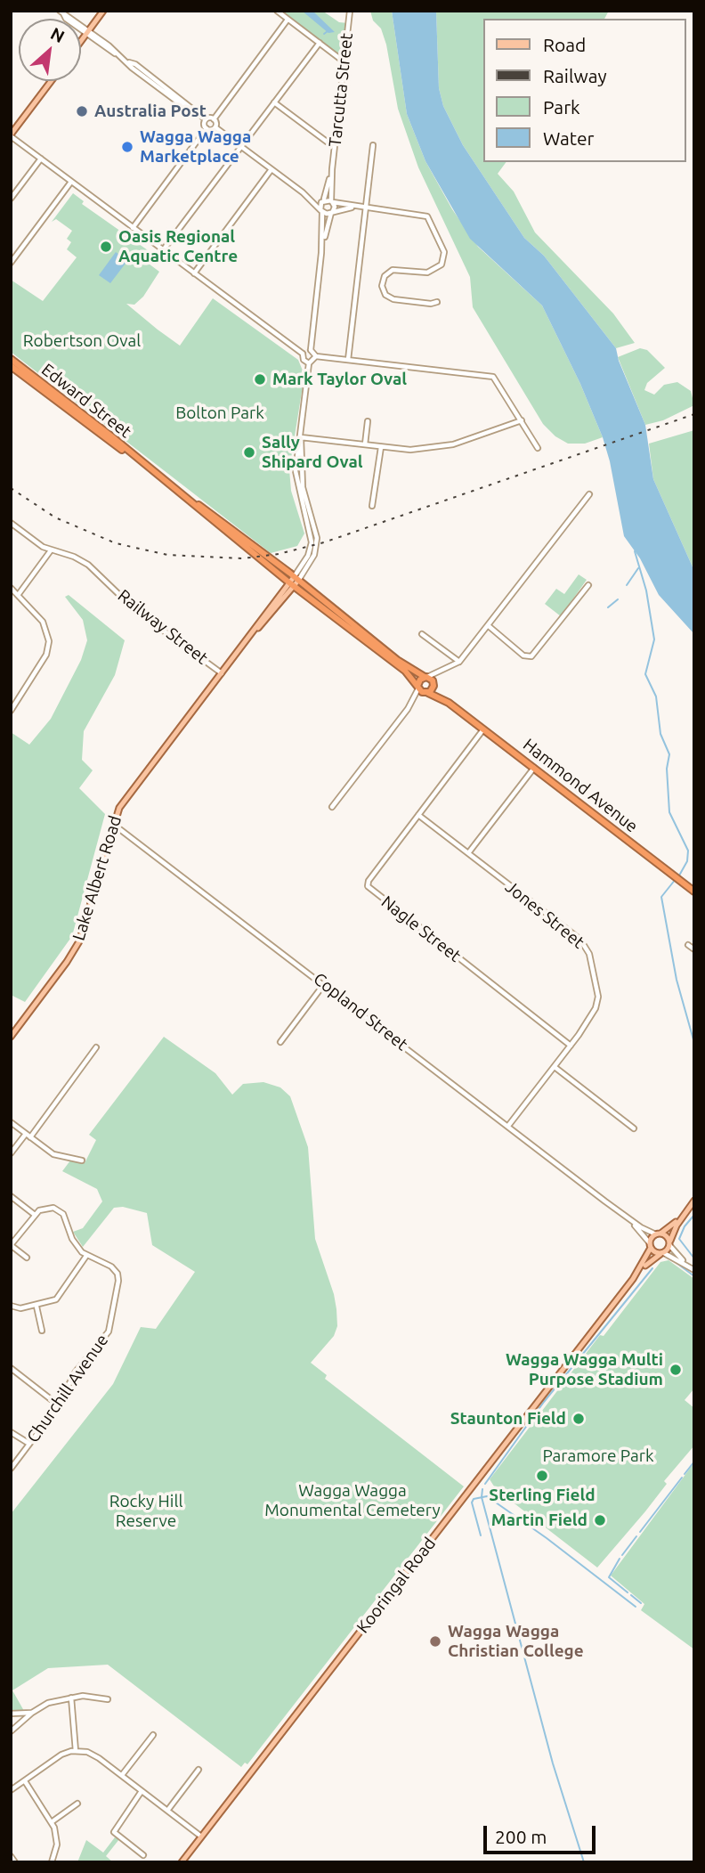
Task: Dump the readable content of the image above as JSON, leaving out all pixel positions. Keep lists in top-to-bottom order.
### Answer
{
  "streets": {
    "highway": ["Edward Street", "Hammond Avenue"],
    "main road": ["Lake Albert Road", "Kooringal Road"],
    "street": [
      "Tarcutta Street",
      "Railway Street",
      "Jones Street",
      "Nagle Street",
      "Copland Street",
      "Churchill Avenue"
    ]
  },
  "crossings": [
    ["Edward Street", "Lake Albert Road"],
    ["Railway Street", "Lake Albert Road"],
    ["Hammond Avenue", "Nagle Street"],
    ["Lake Albert Road", "Copland Street"],
    ["Jones Street", "Nagle Street"],
    ["Jones Street", "Copland Street"],
    ["Copland Street", "Kooringal Road"]
  ],
  "parks": [
    "Robertson Oval",
    "Bolton Park",
    "Paramore Park",
    "Wagga Wagga Monumental Cemetery",
    "Rocky Hill Reserve"
  ],
  "places": [
    "Australia Post",
    "Wagga Wagga Marketplace",
    "Oasis Regional Aquatic Centre",
    "Mark Taylor Oval",
    "Sally Shipard Oval",
    "Wagga Wagga Multi Purpose Stadium",
    "Staunton Field",
    "Sterling Field",
    "Martin Field",
    "Wagga Wagga Christian College"
  ],
  "legend": [
    "Road",
    "Railway",
    "Park",
    "Water"
  ],
  "scale_bar": "200 m",
  "north": "top right"
}
